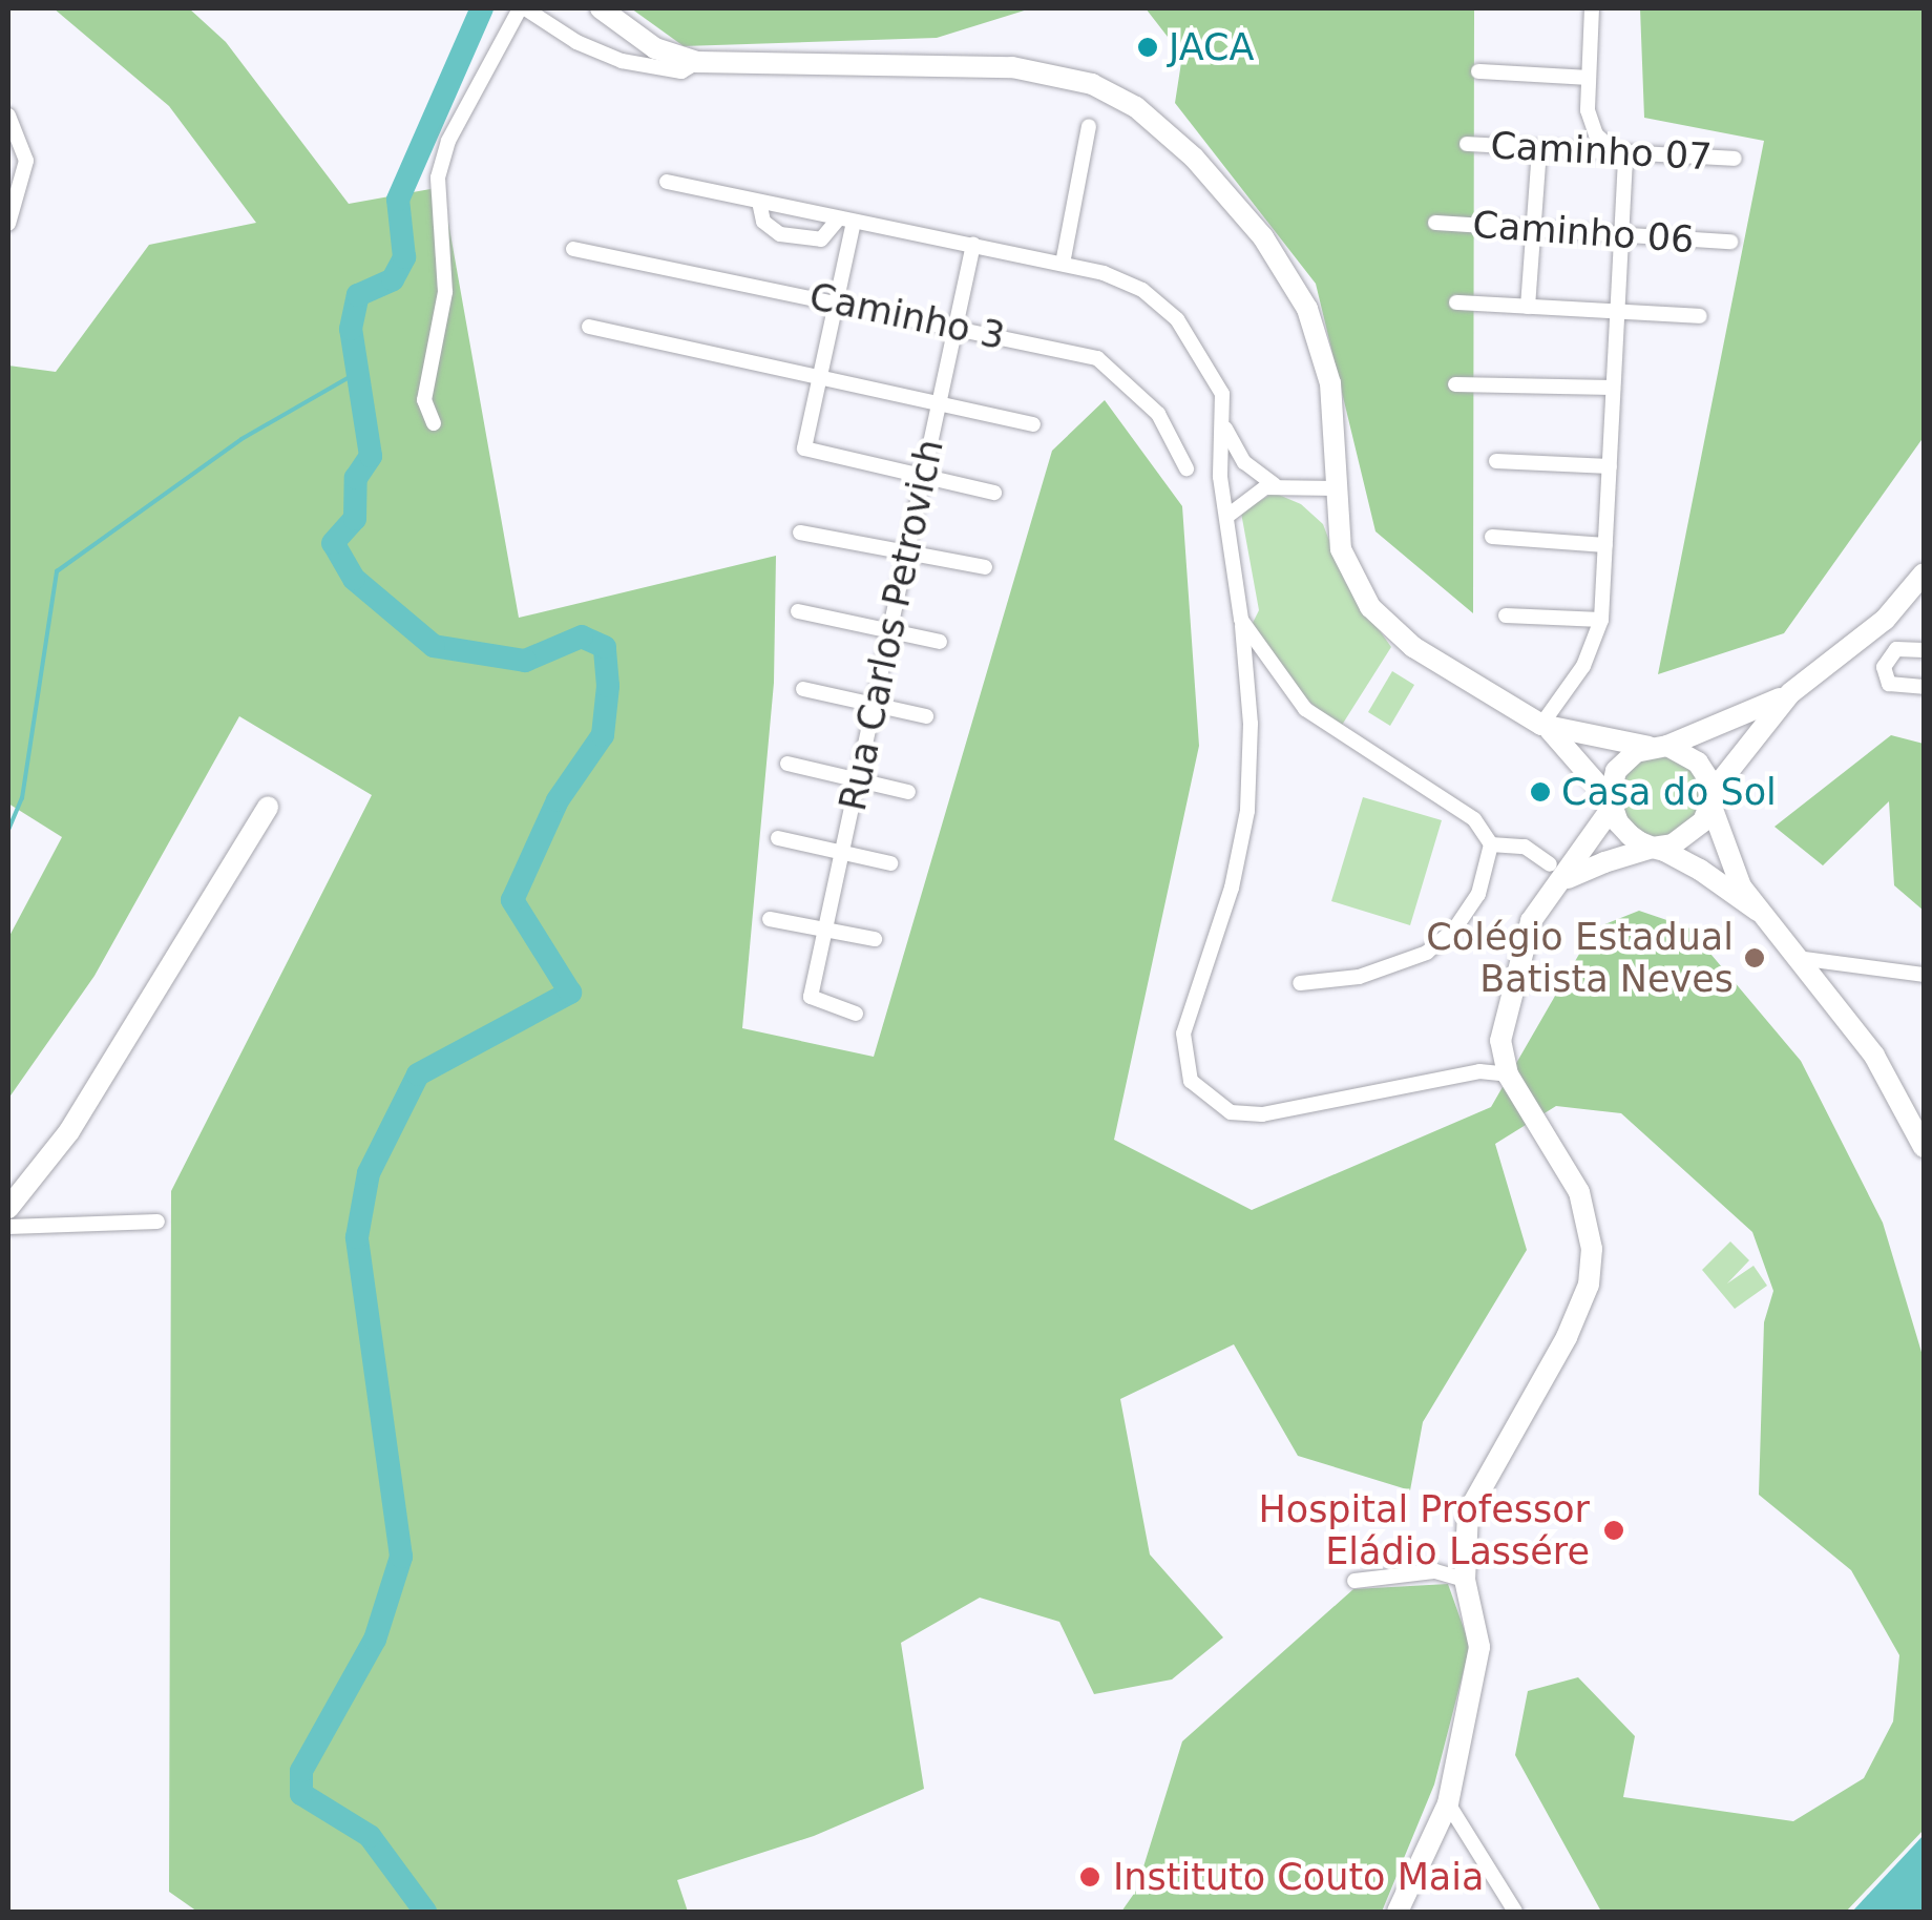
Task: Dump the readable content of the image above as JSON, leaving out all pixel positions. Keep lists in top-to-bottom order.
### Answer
{
  "streets": {
    "street": [
      "Caminho 07",
      "Caminho 06",
      "Caminho 3",
      "Rua Carlos Petrovich"
    ]
  },
  "crossings": [
    ["Caminho 3", "Rua Carlos Petrovich"]
  ],
  "places": [
    "JACA",
    "Casa do Sol",
    "Colégio Estadual Batista Neves",
    "Hospital Professor Eládio Lassére",
    "Instituto Couto Maia"
  ]
}
